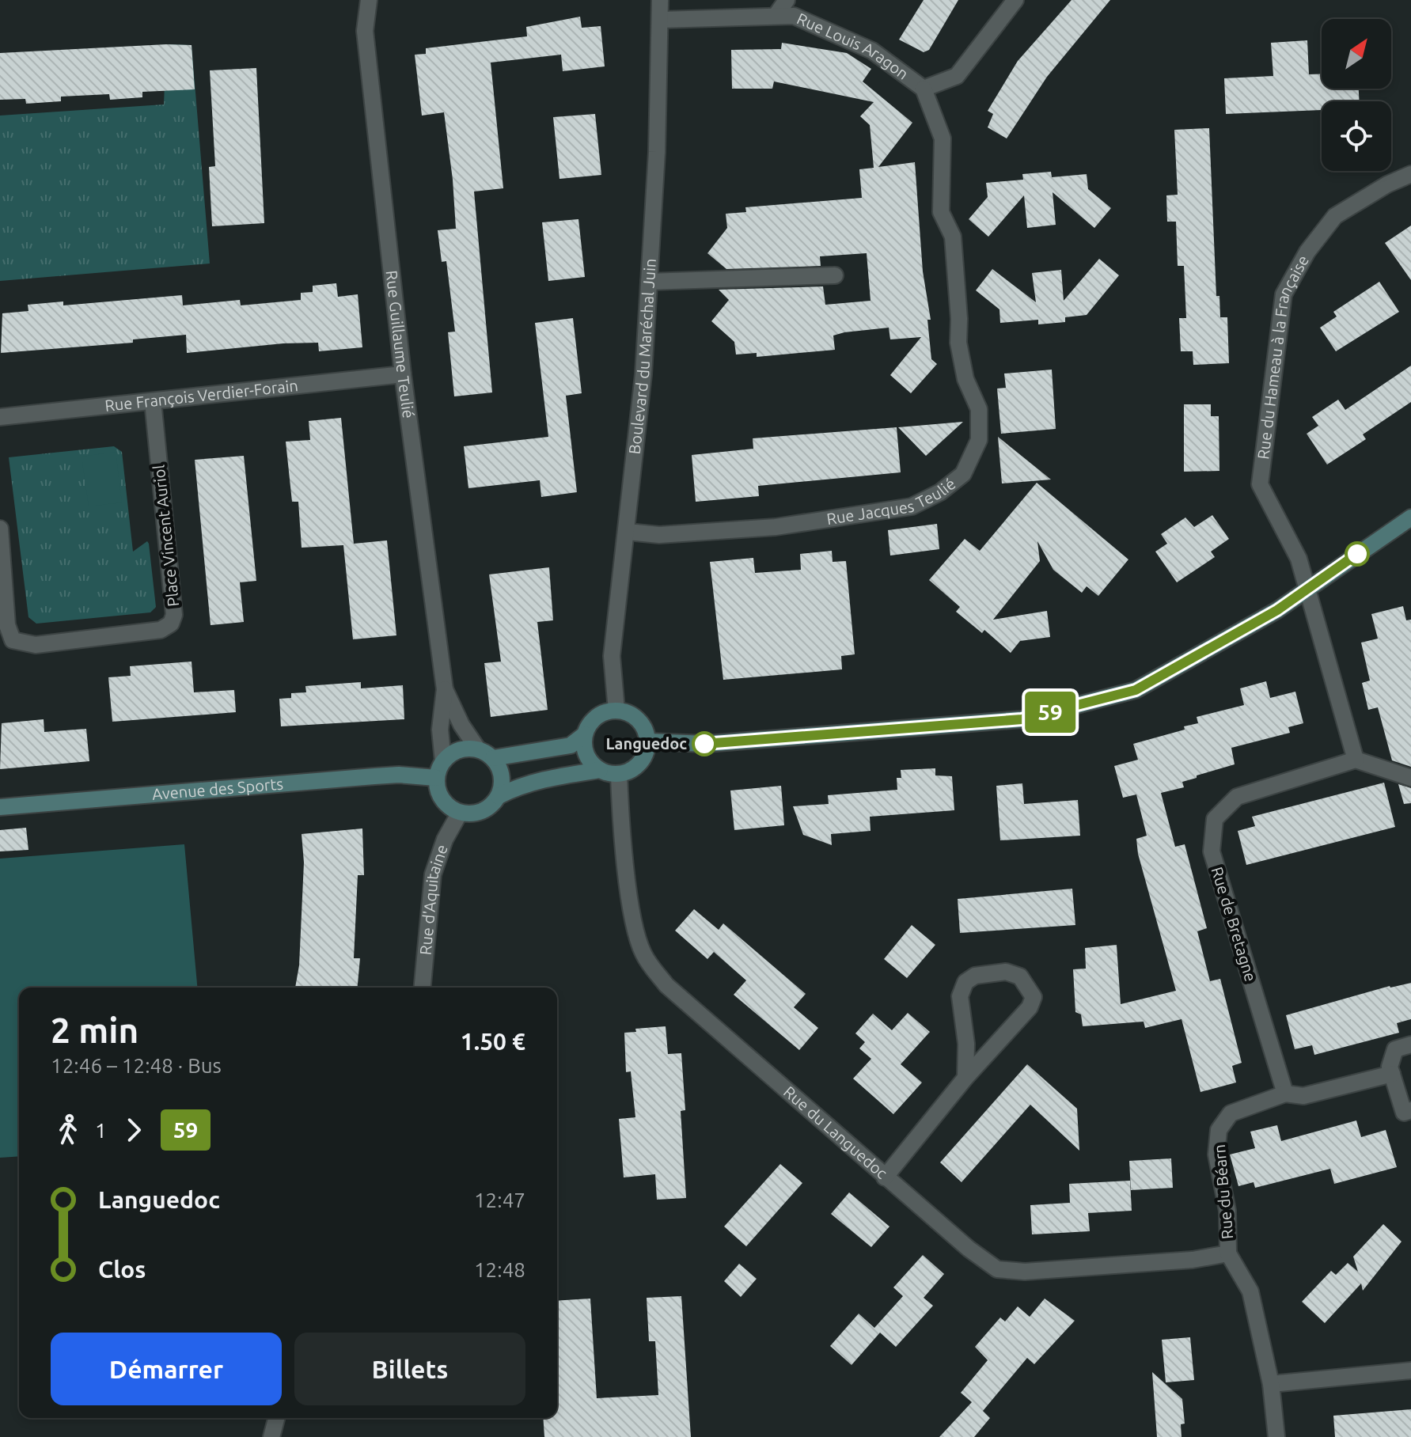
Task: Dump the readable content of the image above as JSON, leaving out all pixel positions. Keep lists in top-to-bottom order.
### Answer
{
  "streets": {
    "main road": ["Avenue des Sports"],
    "street": [
      "Rue Louis Aragon",
      "Rue Guillaume Teulié",
      "Boulevard du Maréchal Juin",
      "Rue du Hameau à la Française",
      "Rue François Verdier-Forain",
      "Rue Jacques Teulié",
      "Place Vincent Auriol",
      "Rue d'Aquitaine",
      "Rue de Bretagne",
      "Rue du Languedoc",
      "Rue du Béarn"
    ]
  },
  "crossings": [
    ["Rue Louis Aragon", "Boulevard du Maréchal Juin"],
    ["Rue Louis Aragon", "Rue Jacques Teulié"],
    ["Rue Guillaume Teulié", "Rue François Verdier-Forain"],
    ["Rue Guillaume Teulié", "Avenue des Sports"],
    ["Rue Guillaume Teulié", "Rue d'Aquitaine"],
    ["Boulevard du Maréchal Juin", "Rue Jacques Teulié"],
    ["Boulevard du Maréchal Juin", "Rue du Languedoc"],
    ["Rue François Verdier-Forain", "Place Vincent Auriol"],
    ["Avenue des Sports", "Rue d'Aquitaine"],
    ["Rue de Bretagne", "Rue du Béarn"],
    ["Rue du Languedoc", "Rue du Béarn"]
  ],
  "places": ["Languedoc"],
  "lines": ["bus line 59"],
  "north": "top right",
  "page": {
    "on_map": "59",
    "heading": ["2 min", "12:46 – 12:48 · Bus", "1.50 €"],
    "legs": ["1", "59"],
    "list": [
      {
        "name": "Languedoc",
        "value": "12:47"
      },
      {
        "name": "Clos",
        "value": "12:48"
      }
    ],
    "buttons": ["Démarrer", "Billets"]
  }
}
